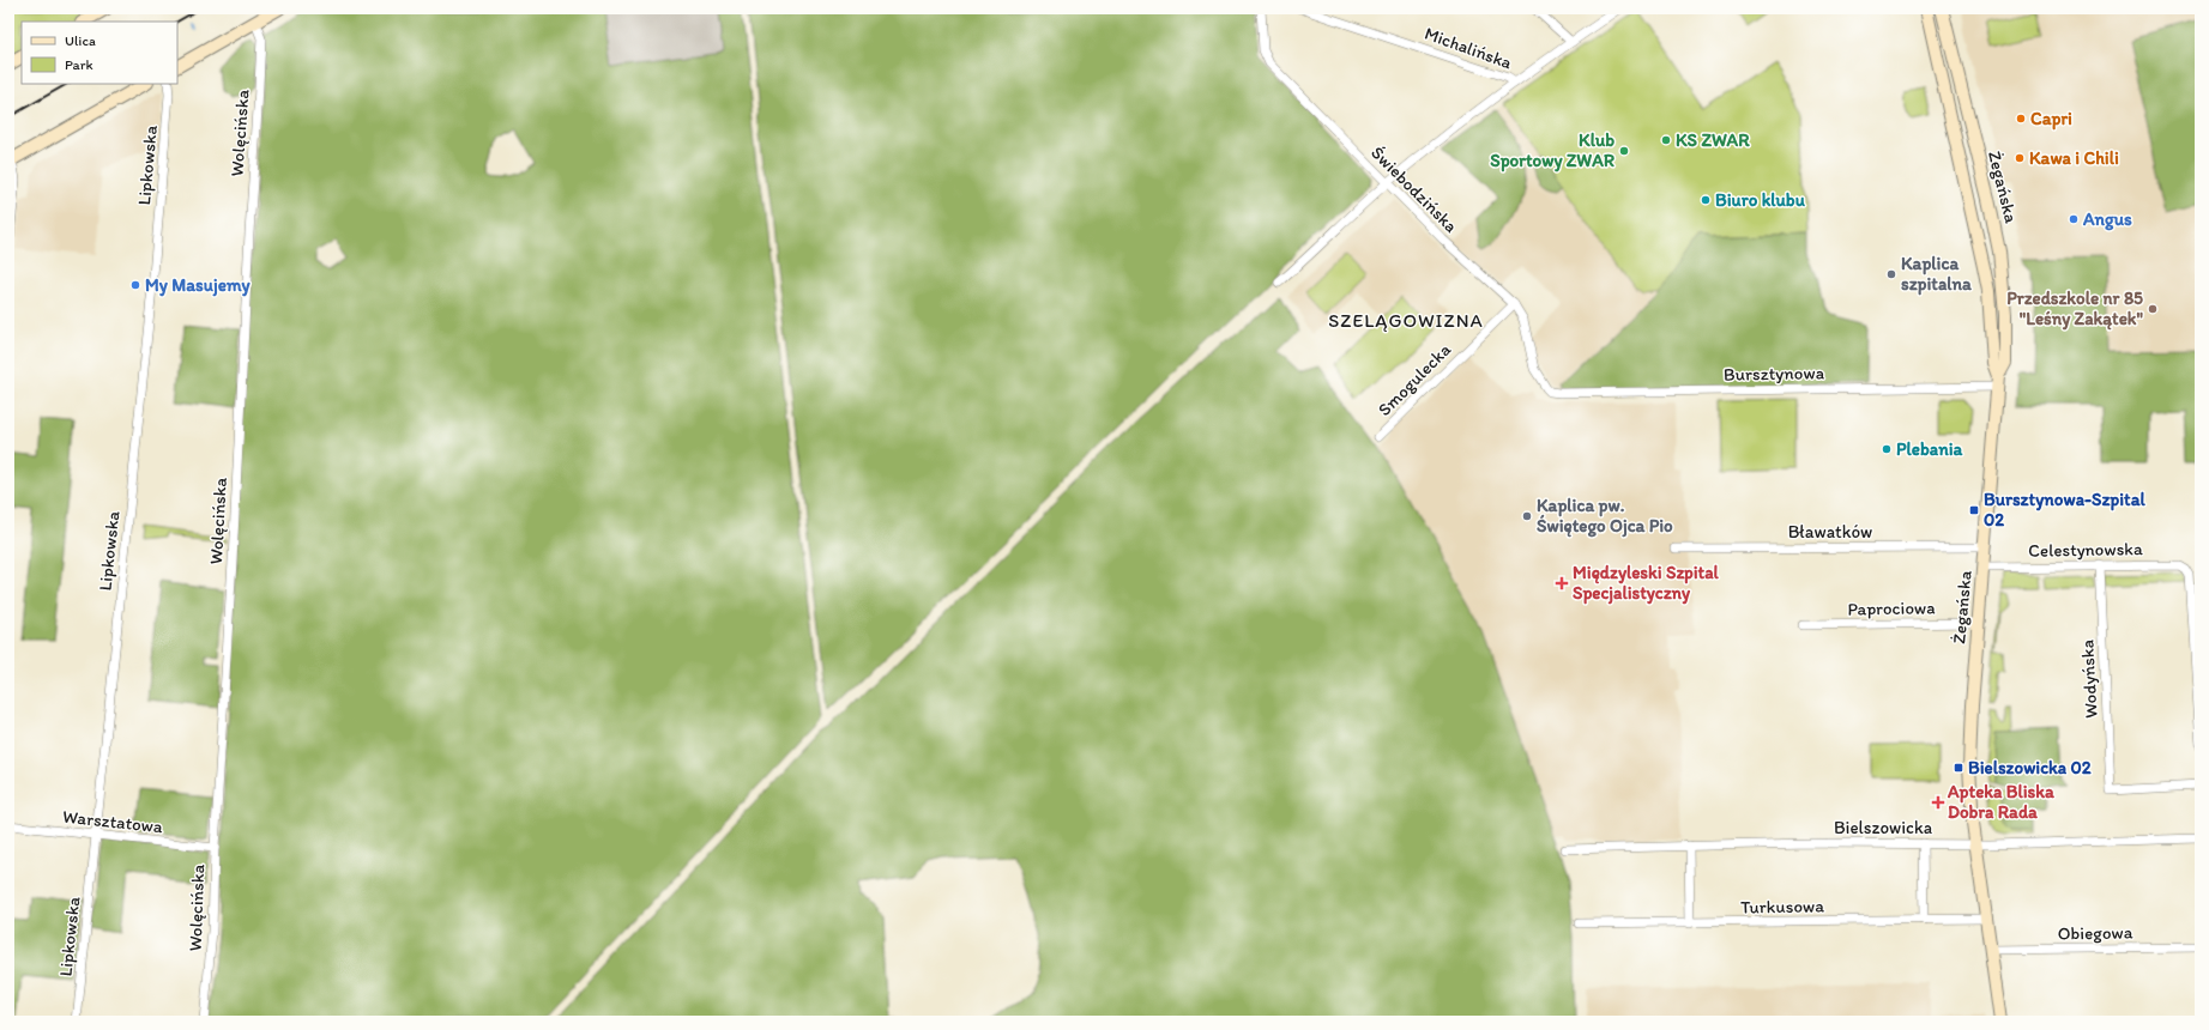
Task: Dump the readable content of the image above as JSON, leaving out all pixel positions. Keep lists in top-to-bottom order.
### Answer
{
  "streets": {
    "street": [
      "Michalińska",
      "Wolęcińska",
      "Lipkowska",
      "Żegańska",
      "Świebodzińska",
      "Bursztynowa",
      "Smogulecka",
      "Bławatków",
      "Celestynowska",
      "Paprociowa",
      "Wodyńska",
      "Warsztatowa",
      "Bielszowicka",
      "Turkusowa",
      "Obiegowa"
    ]
  },
  "crossings": [
    ["Wolęcińska", "Warsztatowa"],
    ["Lipkowska", "Warsztatowa"],
    ["Żegańska", "Bursztynowa"],
    ["Żegańska", "Bławatków"],
    ["Żegańska", "Celestynowska"],
    ["Żegańska", "Paprociowa"],
    ["Żegańska", "Bielszowicka"],
    ["Żegańska", "Turkusowa"],
    ["Żegańska", "Obiegowa"],
    ["Świebodzińska", "Bursztynowa"],
    ["Świebodzińska", "Smogulecka"],
    ["Celestynowska", "Wodyńska"]
  ],
  "districts": ["SZELĄGOWIZNA"],
  "places": {
    "other": [
      "Capri",
      "KS ZWAR",
      "Klub Sportowy ZWAR",
      "Kawa i Chili",
      "Biuro klubu",
      "Angus",
      "Kaplica szpitalna",
      "My Masujemy",
      "Przedszkole nr 85 \"Leśny Zakątek\"",
      "Plebania",
      "Kaplica pw. Świętego Ojca Pio"
    ],
    "transit": ["Bursztynowa-Szpital 02", "Bielszowicka 02"],
    "health": ["Międzyleski Szpital Specjalistyczny", "Apteka Bliska Dobra Rada"]
  },
  "legend": ["Ulica", "Park"]
}
